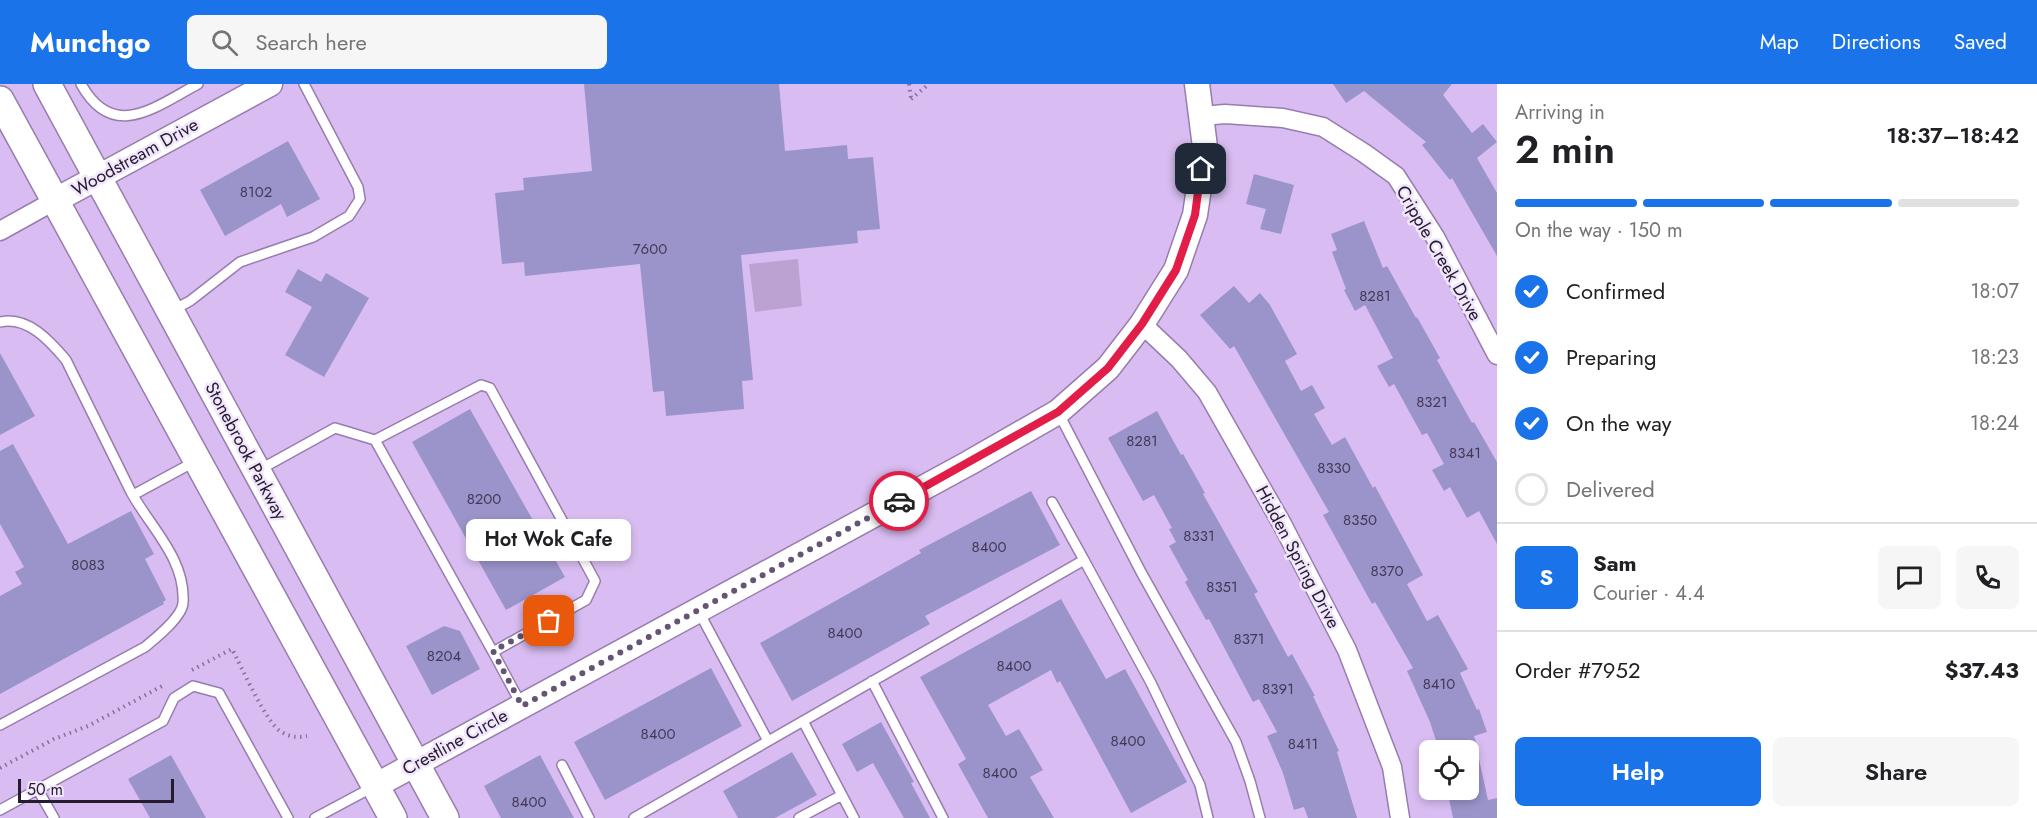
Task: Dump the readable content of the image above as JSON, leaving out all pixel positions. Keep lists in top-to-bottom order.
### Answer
{
  "streets": {
    "main road": ["Stonebrook Parkway"],
    "street": [
      "Woodstream Drive",
      "Cripple Creek Drive",
      "Hidden Spring Drive",
      "Crestline Circle"
    ]
  },
  "crossings": [
    ["Woodstream Drive", "Stonebrook Parkway"],
    ["Cripple Creek Drive", "Crestline Circle"],
    ["Stonebrook Parkway", "Crestline Circle"],
    ["Hidden Spring Drive", "Crestline Circle"]
  ],
  "places": ["Hot Wok Cafe"],
  "house_numbers": [
    "8102",
    "7600",
    "8281",
    "8321",
    "8281",
    "8341",
    "8330",
    "8200",
    "8350",
    "8331",
    "8400",
    "8083",
    "8370",
    "8351",
    "8400",
    "8371",
    "8204",
    "8400",
    "8410",
    "8391",
    "8400",
    "8400",
    "8411",
    "8400",
    "8400"
  ],
  "scale_bar": "50 m",
  "page": {
    "header": "Munchgo",
    "search": "Search here",
    "nav": ["Map", "Directions", "Saved"],
    "heading": ["2 min", "Arriving in", "18:37–18:42"],
    "panel": [
      "Sam",
      "Courier · 4.4",
      "Order #7952",
      "$37.43"
    ],
    "bar": "On the way · 150 m",
    "list": [
      ["Confirmed", "18:07"],
      ["Preparing", "18:23"],
      ["On the way", "18:24"],
      "Delivered"
    ],
    "bubble": "Hot Wok Cafe",
    "round": "S",
    "buttons": ["Help", "Share"],
    "scale": "50 m"
  }
}
